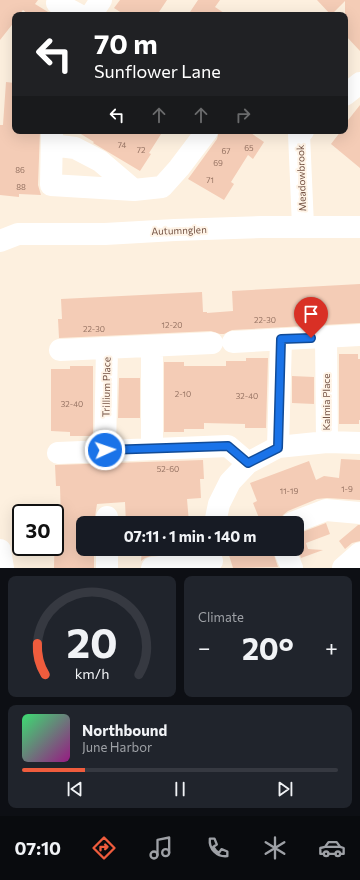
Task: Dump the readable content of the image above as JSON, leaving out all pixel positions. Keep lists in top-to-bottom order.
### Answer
{
  "streets": {
    "street": [
      "Meadowbrook",
      "Autumnglen",
      "Trillium Place",
      "Kalmia Place"
    ]
  },
  "crossings": [
    ["Meadowbrook", "Autumnglen"]
  ],
  "house_numbers": [
    "74",
    "65",
    "72",
    "67",
    "69",
    "86",
    "71",
    "88",
    "22-30",
    "12-20",
    "22-30",
    "2-10",
    "32-40",
    "32-40",
    "52-60",
    "1-9",
    "11-19"
  ],
  "page": {
    "turn": ["70 m", "Sunflower Lane"],
    "limit": "30",
    "trip": "07:11 · 1 min · 140 m",
    "tile": "Climate",
    "heat": ["−", "20°", "+"],
    "song": ["Northbound", "June Harbor"],
    "tabs": "07:10",
    "gauge": ["20", "km/h"]
  }
}
